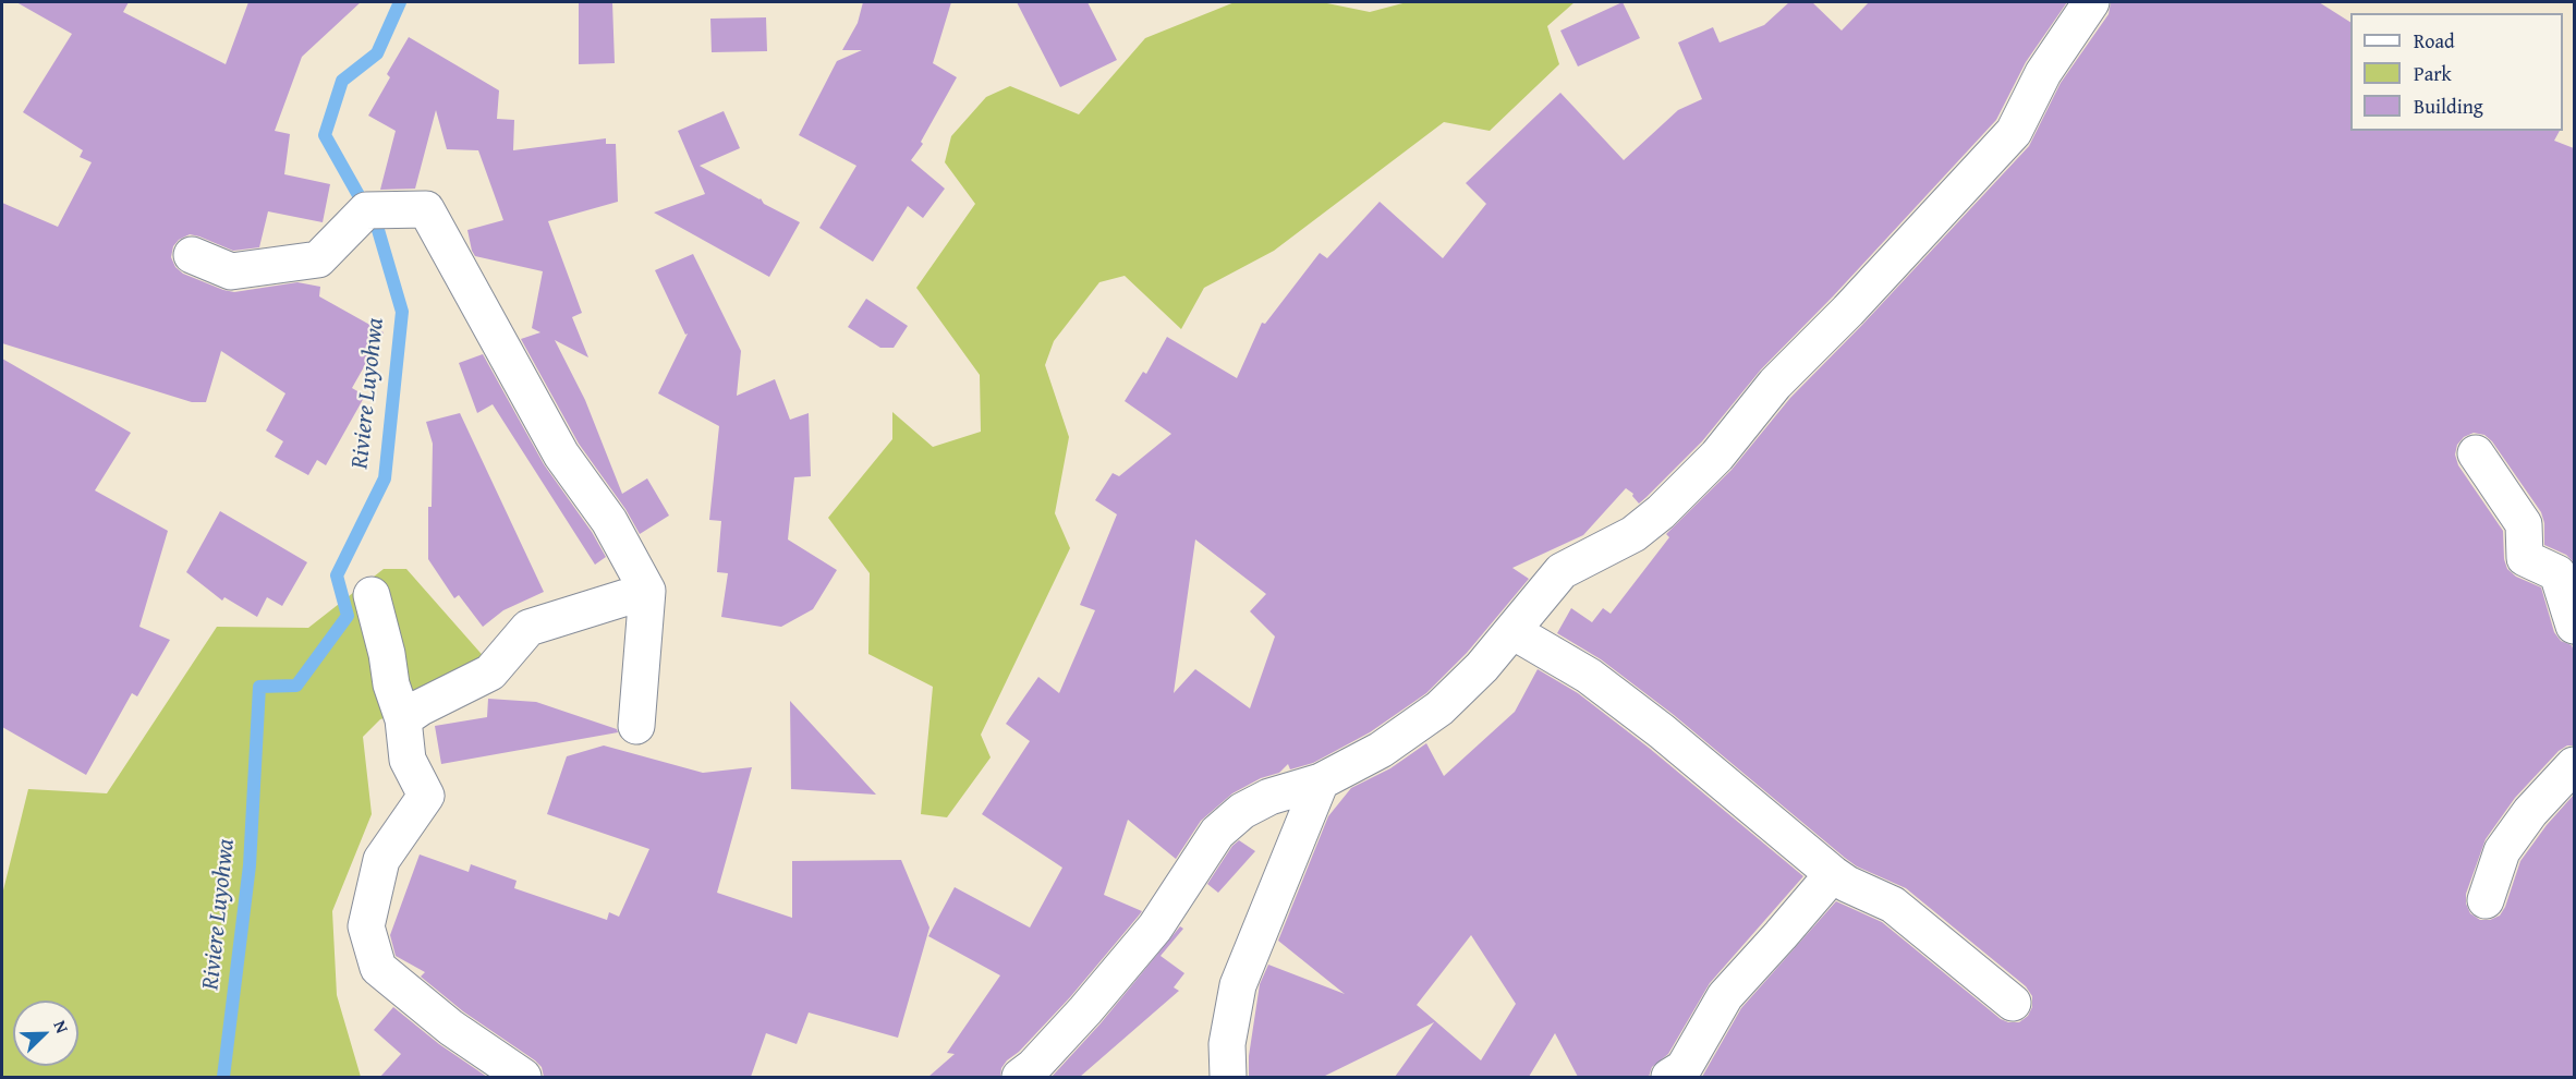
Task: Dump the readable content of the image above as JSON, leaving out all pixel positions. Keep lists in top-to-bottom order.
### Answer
{
  "water": ["Riviere Luyohwa"],
  "legend": ["Road", "Park", "Building"],
  "north": "top right"
}
